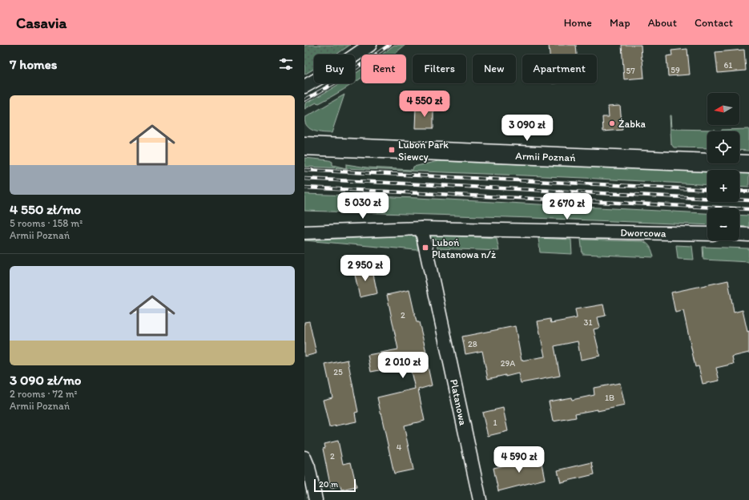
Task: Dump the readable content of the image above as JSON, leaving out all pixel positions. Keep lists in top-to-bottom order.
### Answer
{
  "streets": {
    "main road": ["Armii Poznań"],
    "street": ["Dworcowa", "Platanowa"]
  },
  "crossings": [
    ["Dworcowa", "Platanowa"]
  ],
  "places": {
    "other": ["Żabka"],
    "transit": ["Luboń Park Siewcy", "Luboń Platanowa n/ż"]
  },
  "house_numbers": [
    "61",
    "59",
    "57",
    "2",
    "31",
    "28",
    "29A",
    "25",
    "1B",
    "1",
    "4",
    "2"
  ],
  "scale_bar": "20 m",
  "north": "left",
  "page": {
    "header": "Casavia",
    "nav": [
      "Home",
      "Map",
      "About",
      "Contact"
    ],
    "heading": "7 homes",
    "chip": [
      "Buy",
      "Rent",
      "Filters",
      "New",
      "Apartment"
    ],
    "list": [
      {
        "name": "4 550 zł/mo",
        "note": "5 rooms · 158 m² · Armii Poznań"
      },
      {
        "name": "3 090 zł/mo",
        "note": "2 rooms · 72 m² · Armii Poznań"
      }
    ],
    "price": [
      "4 550 zł",
      "3 090 zł",
      "5 030 zł",
      "2 670 zł",
      "2 950 zł",
      "2 010 zł",
      "4 590 zł"
    ],
    "map_buttons": ["+", "−"],
    "scale": "20 m"
  }
}
